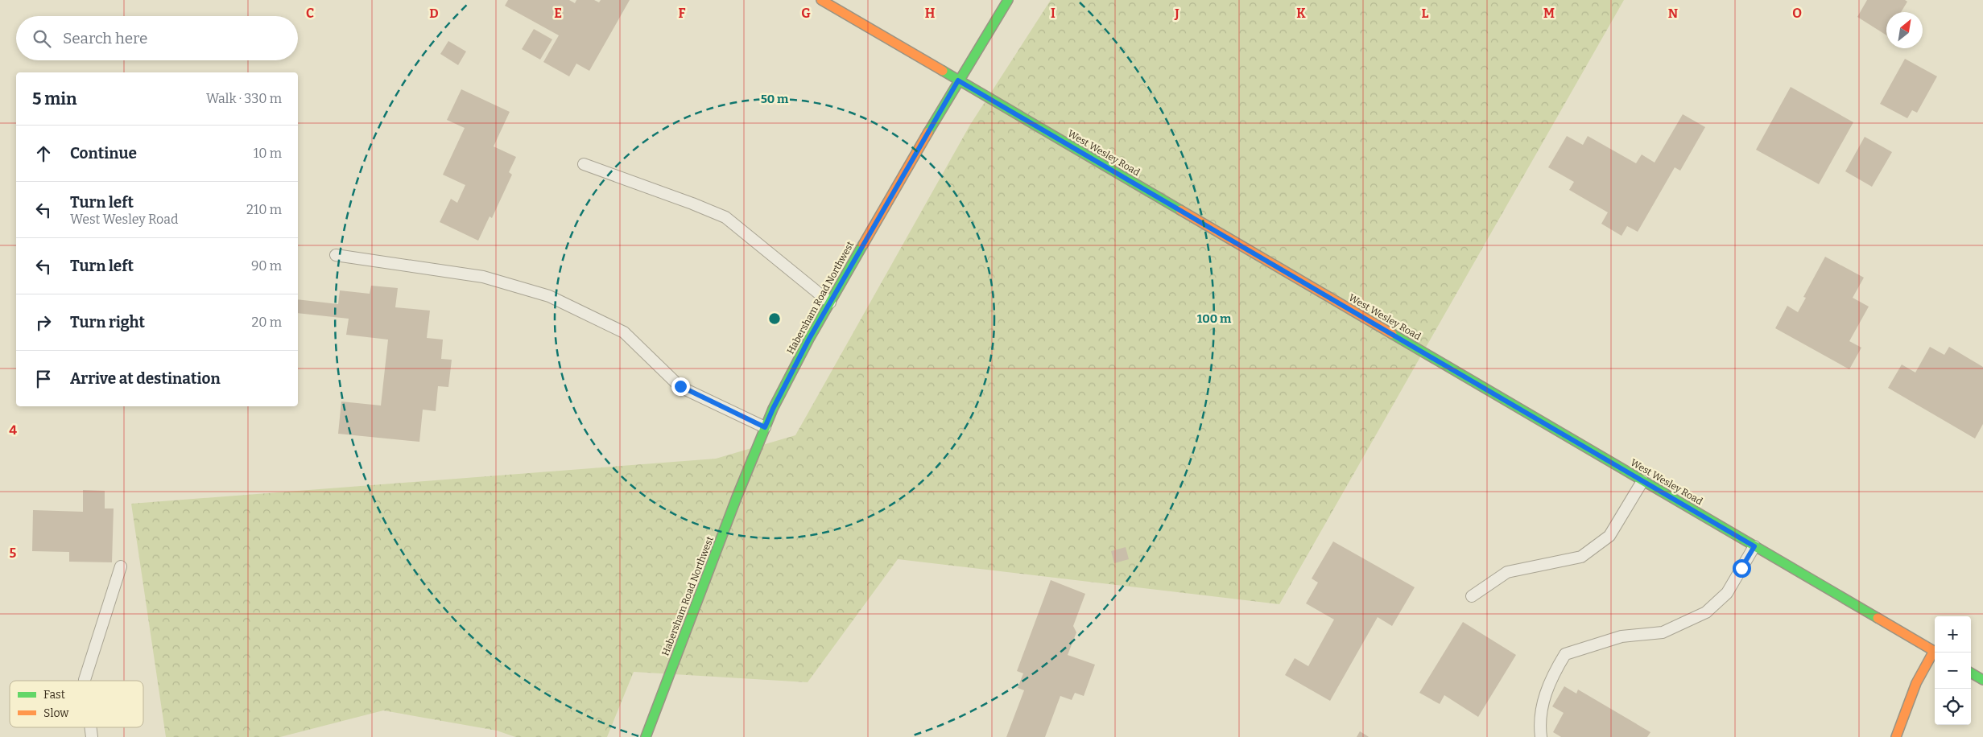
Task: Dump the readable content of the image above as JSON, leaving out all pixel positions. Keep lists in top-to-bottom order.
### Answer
{
  "streets": {
    "street": ["West Wesley Road", "Habersham Road Northwest"]
  },
  "crossings": [
    ["West Wesley Road", "Habersham Road Northwest"]
  ],
  "legend": ["Fast", "Slow"],
  "north": "top right",
  "page": {
    "search": "Search here",
    "heading": ["5 min", "Walk · 330 m"],
    "list": [
      ["Continue", "10 m"],
      ["Turn left", "West Wesley Road", "210 m"],
      ["Turn left", "90 m"],
      ["Turn right", "20 m"],
      "Arrive at destination"
    ],
    "map_buttons": ["+", "−"]
  },
  "grid": {
    "columns": [
      "C",
      "D",
      "E",
      "F",
      "G",
      "H",
      "I",
      "J",
      "K",
      "L",
      "M",
      "N",
      "O"
    ],
    "rows": ["4", "5"]
  },
  "rings": ["50 m", "100 m"]
}
